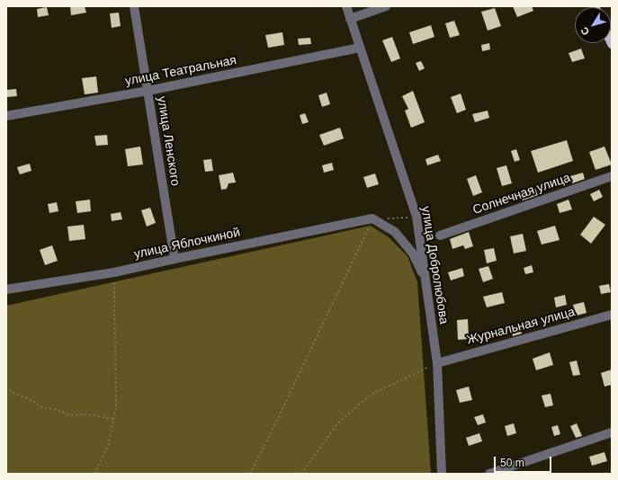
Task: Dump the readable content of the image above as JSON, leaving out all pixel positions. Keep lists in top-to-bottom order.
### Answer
{
  "streets": {
    "street": [
      "улица Театральная",
      "улица Ленского",
      "Солнечная улица",
      "улица Яблочкиной",
      "улица Добролюбова",
      "Журнальная улица"
    ]
  },
  "crossings": [
    ["улица Театральная", "улица Ленского"],
    ["улица Театральная", "улица Добролюбова"],
    ["улица Ленского", "улица Яблочкиной"],
    ["улица Добролюбова", "Журнальная улица"]
  ],
  "scale_bar": "50 m",
  "north": "bottom left"
}
